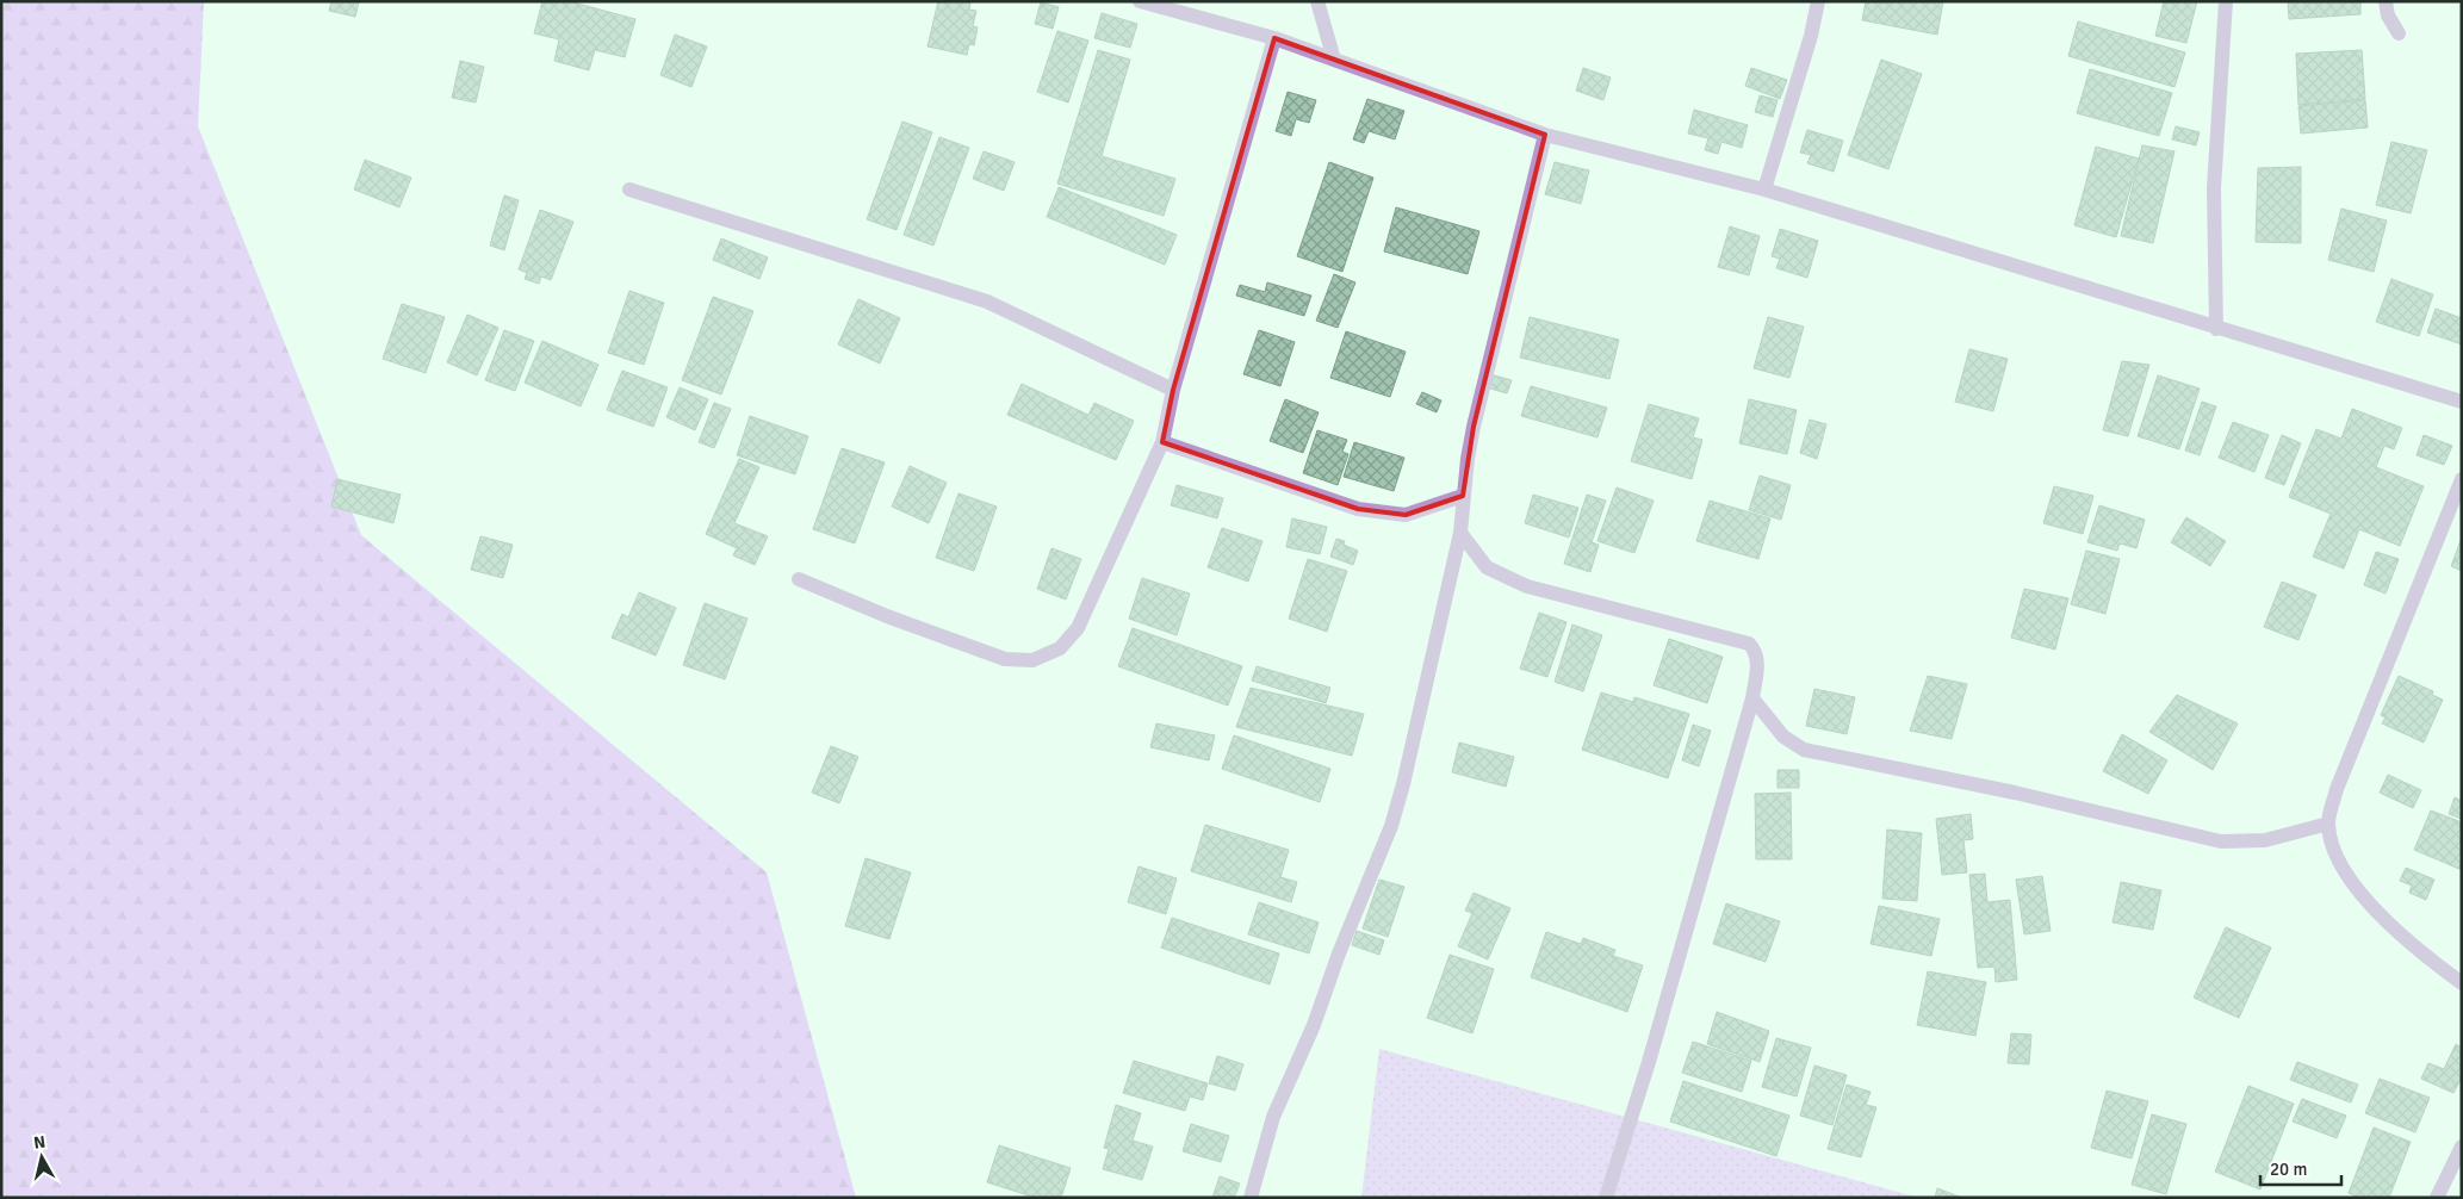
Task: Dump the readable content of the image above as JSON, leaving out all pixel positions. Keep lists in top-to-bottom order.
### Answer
{
  "scale_bar": "20 m",
  "north": "top"
}
